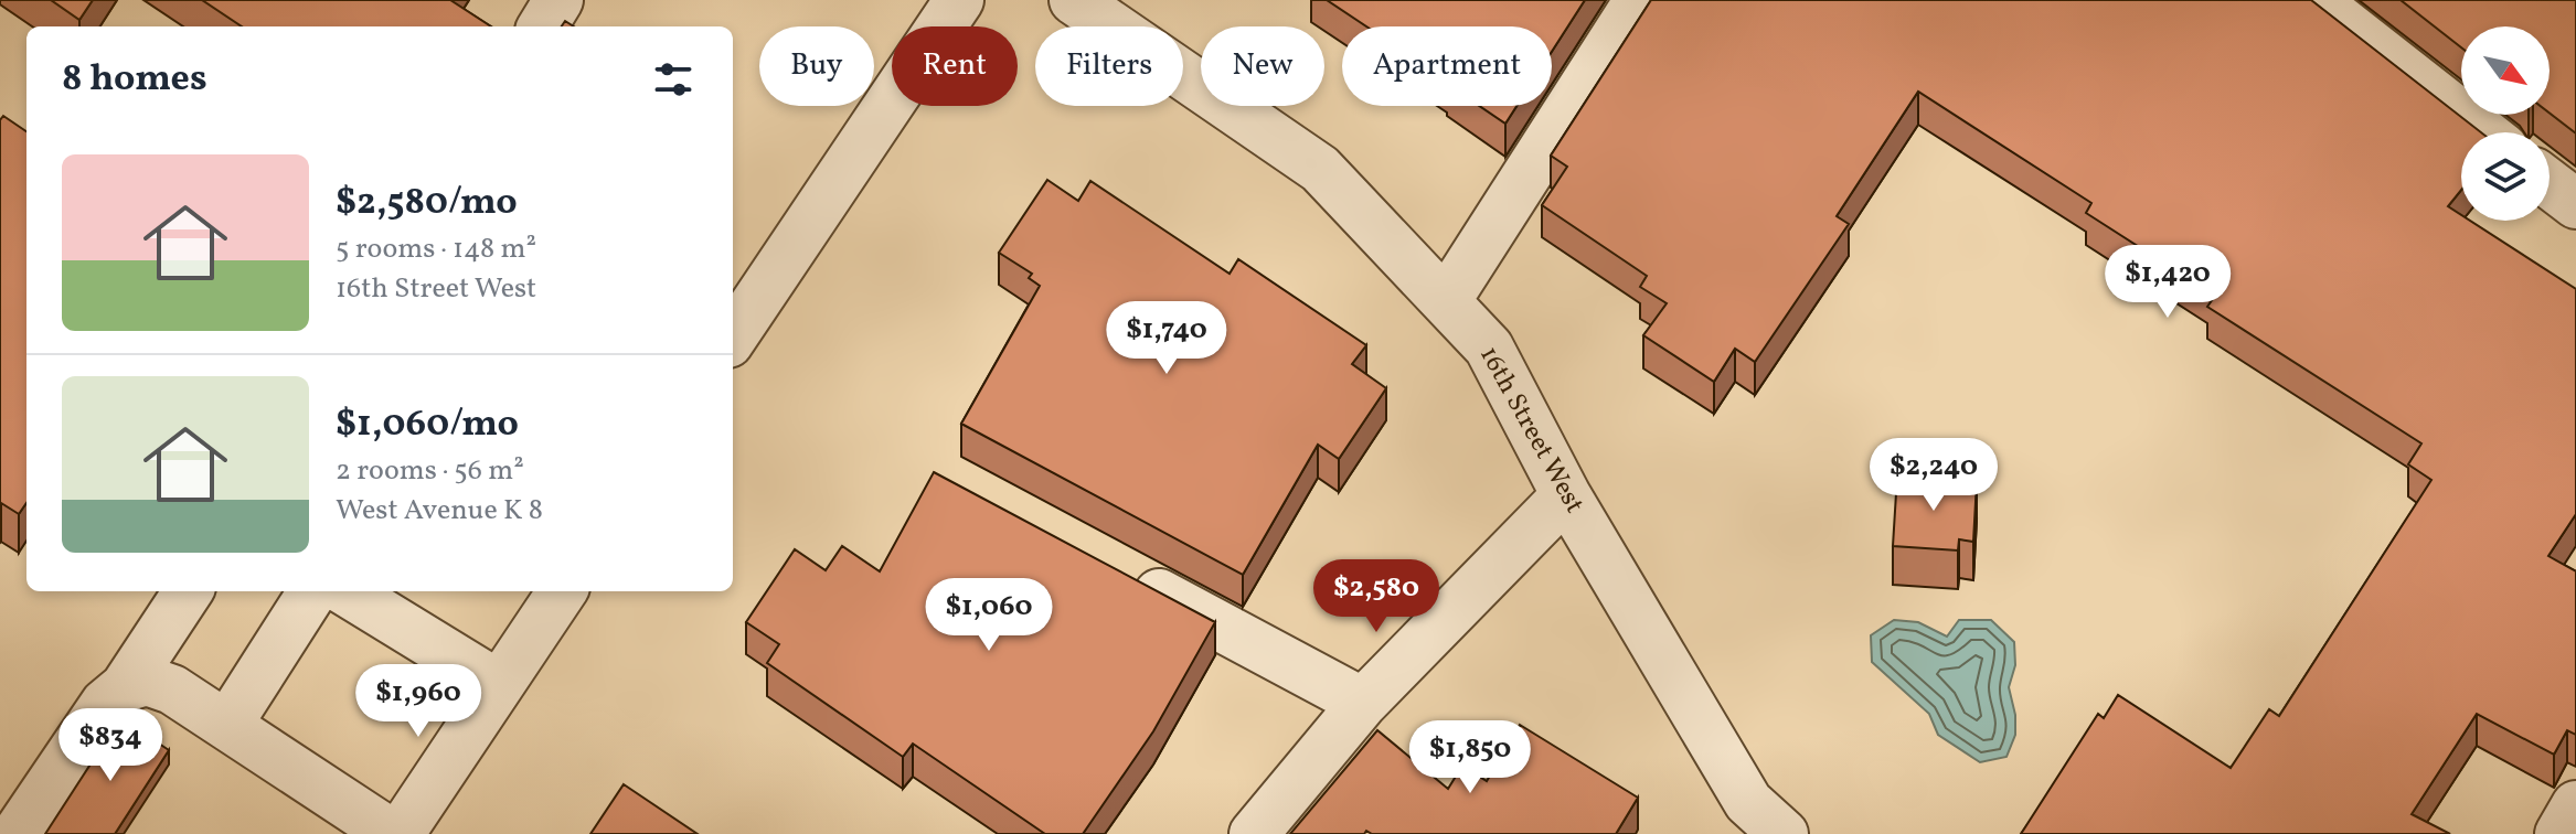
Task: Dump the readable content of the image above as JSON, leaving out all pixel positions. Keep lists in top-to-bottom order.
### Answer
{
  "streets": {
    "street": ["16th Street West"]
  },
  "north": "bottom right",
  "page": {
    "chip": [
      "Buy",
      "Rent",
      "Filters",
      "New",
      "Apartment"
    ],
    "heading": "8 homes",
    "list": [
      {
        "name": "$2,580/mo",
        "note": "5 rooms · 148 m² · 16th Street West"
      },
      {
        "name": "$1,060/mo",
        "note": "2 rooms · 56 m² · West Avenue K 8"
      }
    ],
    "price": [
      "$1,420",
      "$1,740",
      "$2,240",
      "$2,580",
      "$1,060",
      "$1,960",
      "$834",
      "$1,850"
    ]
  }
}
